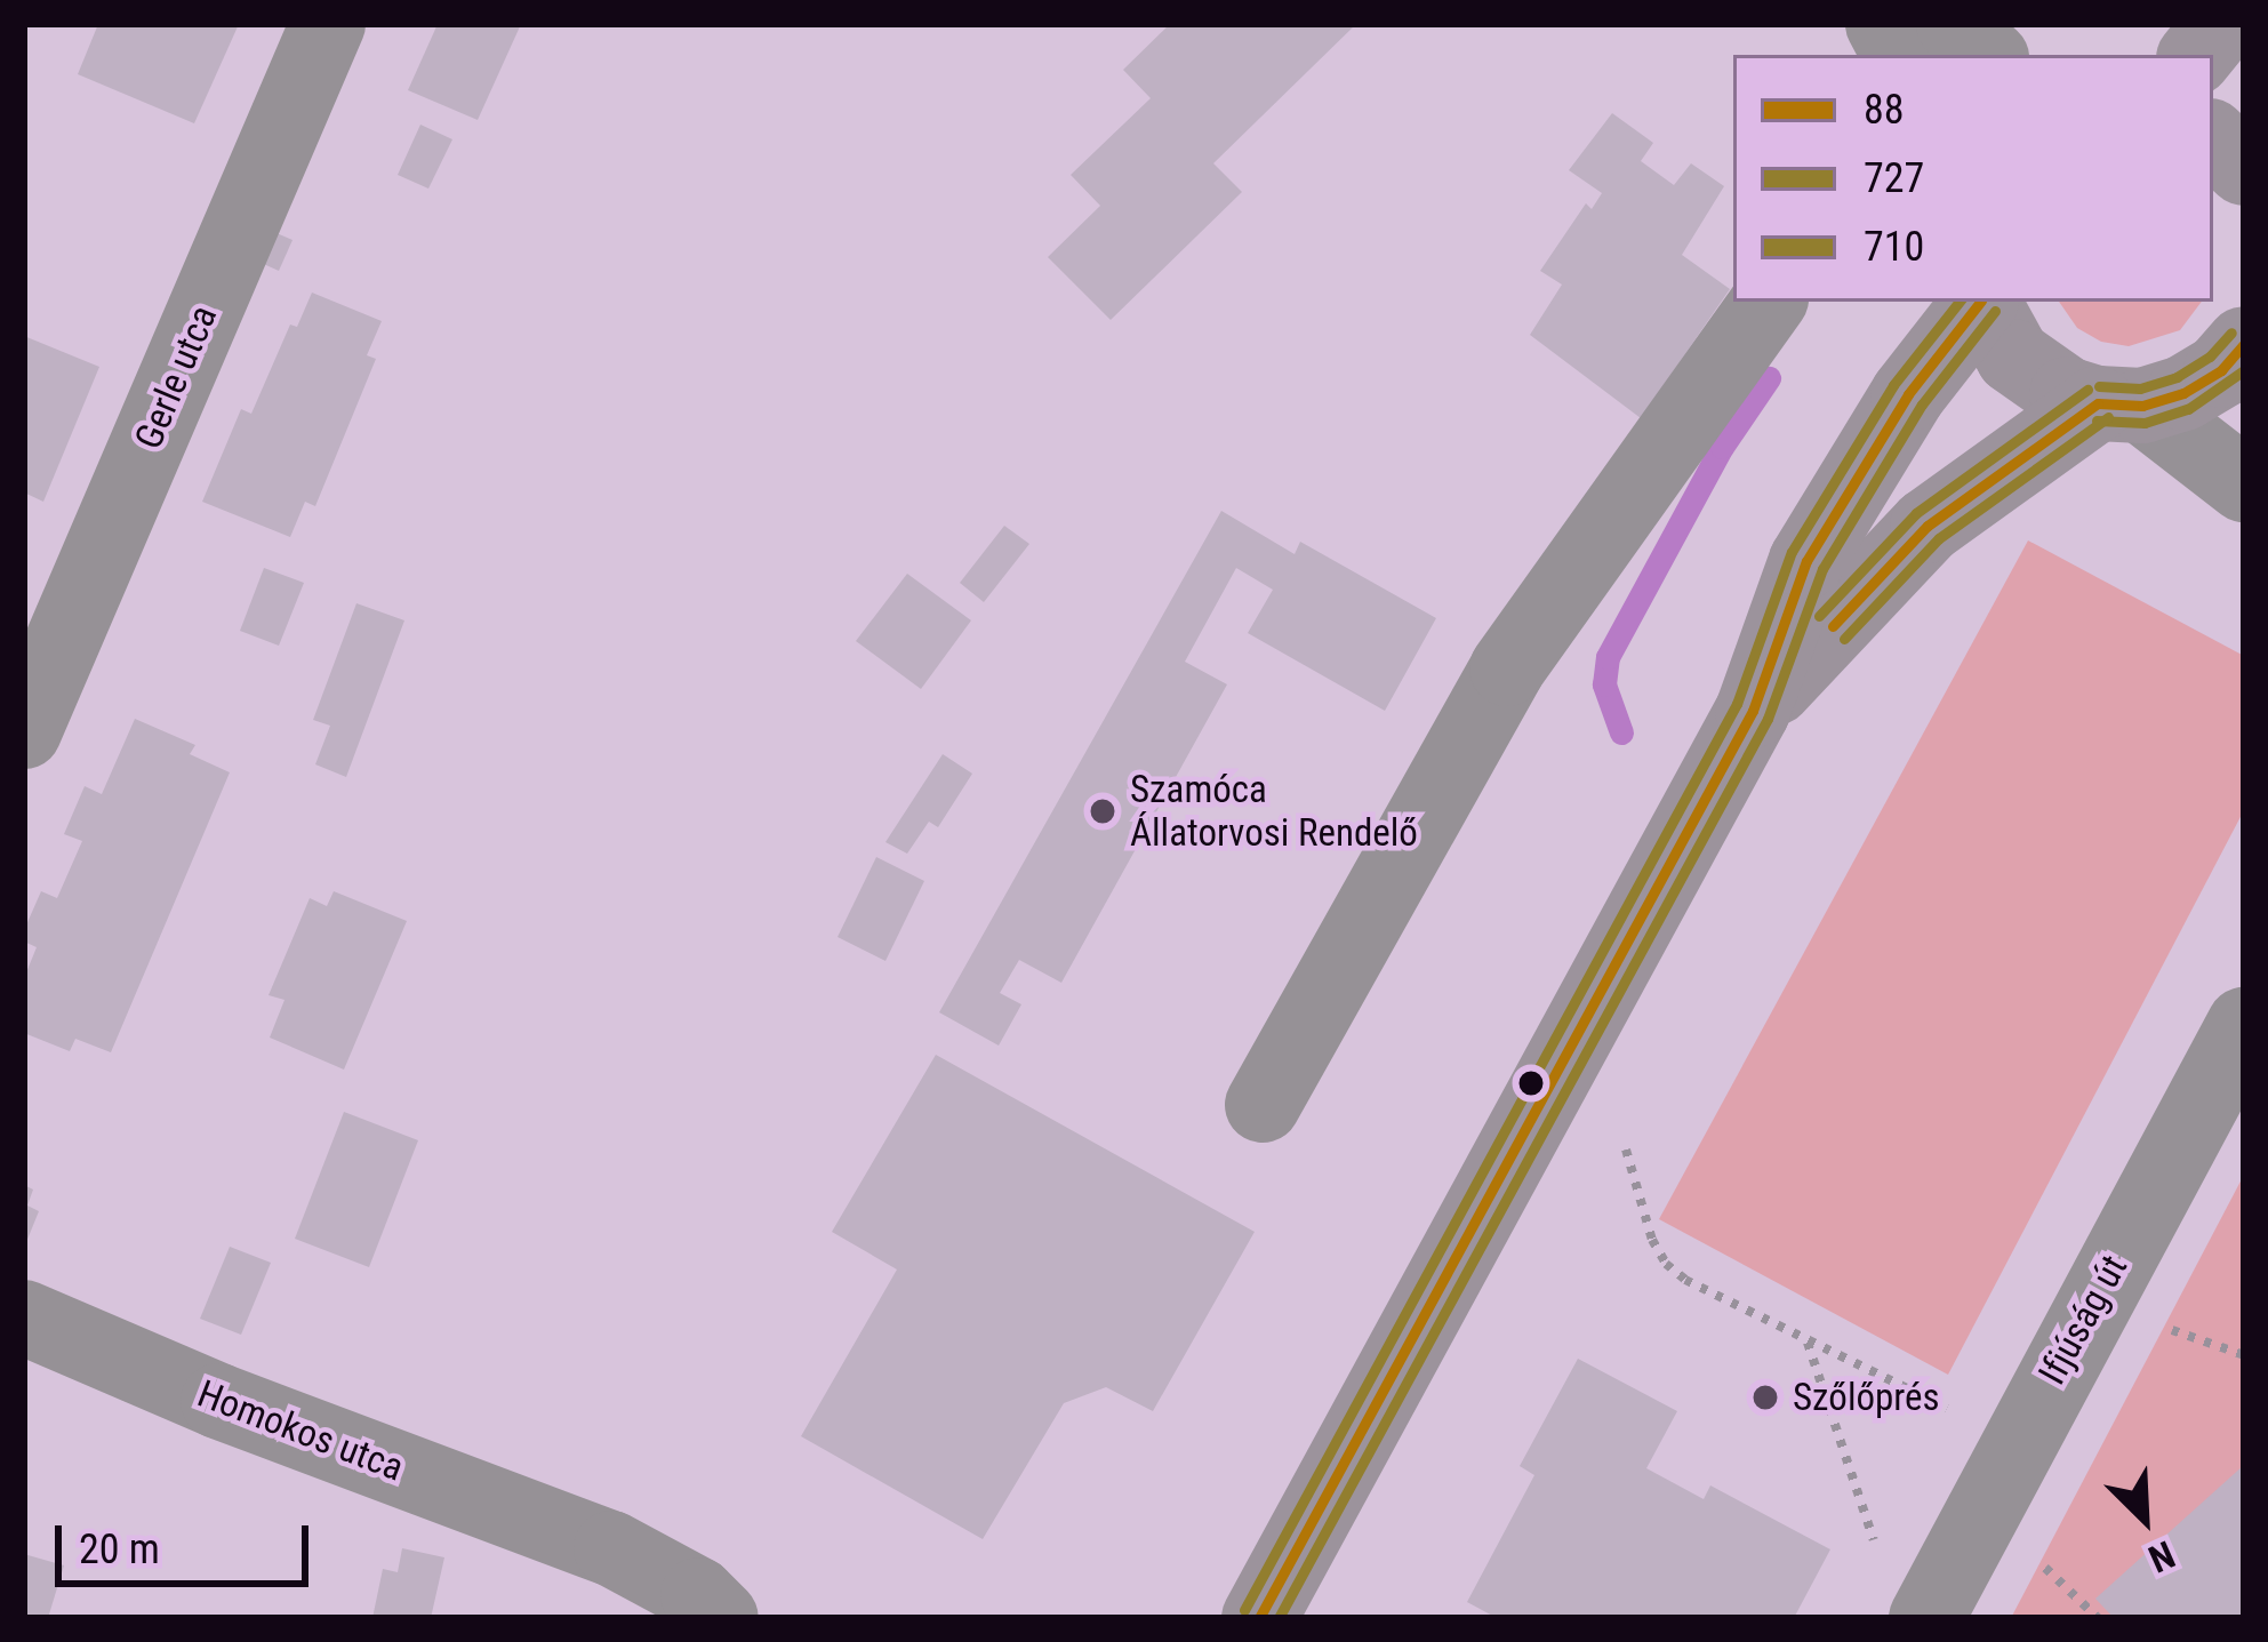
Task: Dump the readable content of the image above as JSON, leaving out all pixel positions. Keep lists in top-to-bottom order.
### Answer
{
  "streets": {
    "street": ["Gerle utca", "Ifjúság út", "Homokos utca"]
  },
  "places": ["Szamóca Állatorvosi Rendelő", "Szőlőprés"],
  "lines": ["transit line 88", "transit line 710", "transit line 727"],
  "legend": ["88", "727", "710"],
  "scale_bar": "20 m",
  "north": "bottom right"
}
